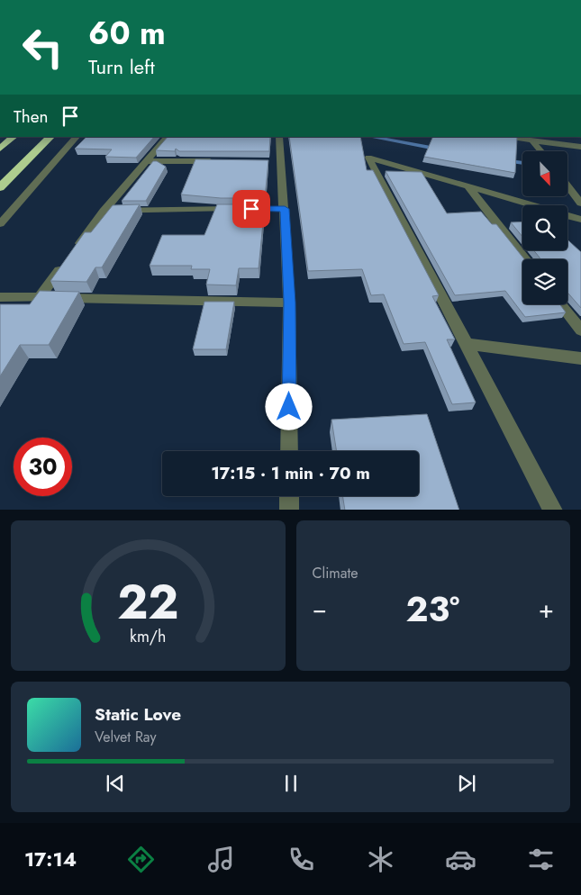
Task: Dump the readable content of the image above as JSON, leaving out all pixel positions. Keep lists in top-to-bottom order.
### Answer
{
  "north": "bottom right",
  "page": {
    "turn": ["60 m", "Turn left"],
    "then": "Then",
    "limit": "30",
    "trip": "17:15 · 1 min · 70 m",
    "tile": "Climate",
    "heat": ["−", "23°", "+"],
    "song": ["Static Love", "Velvet Ray"],
    "tabs": "17:14",
    "gauge": ["22", "km/h"]
  }
}
